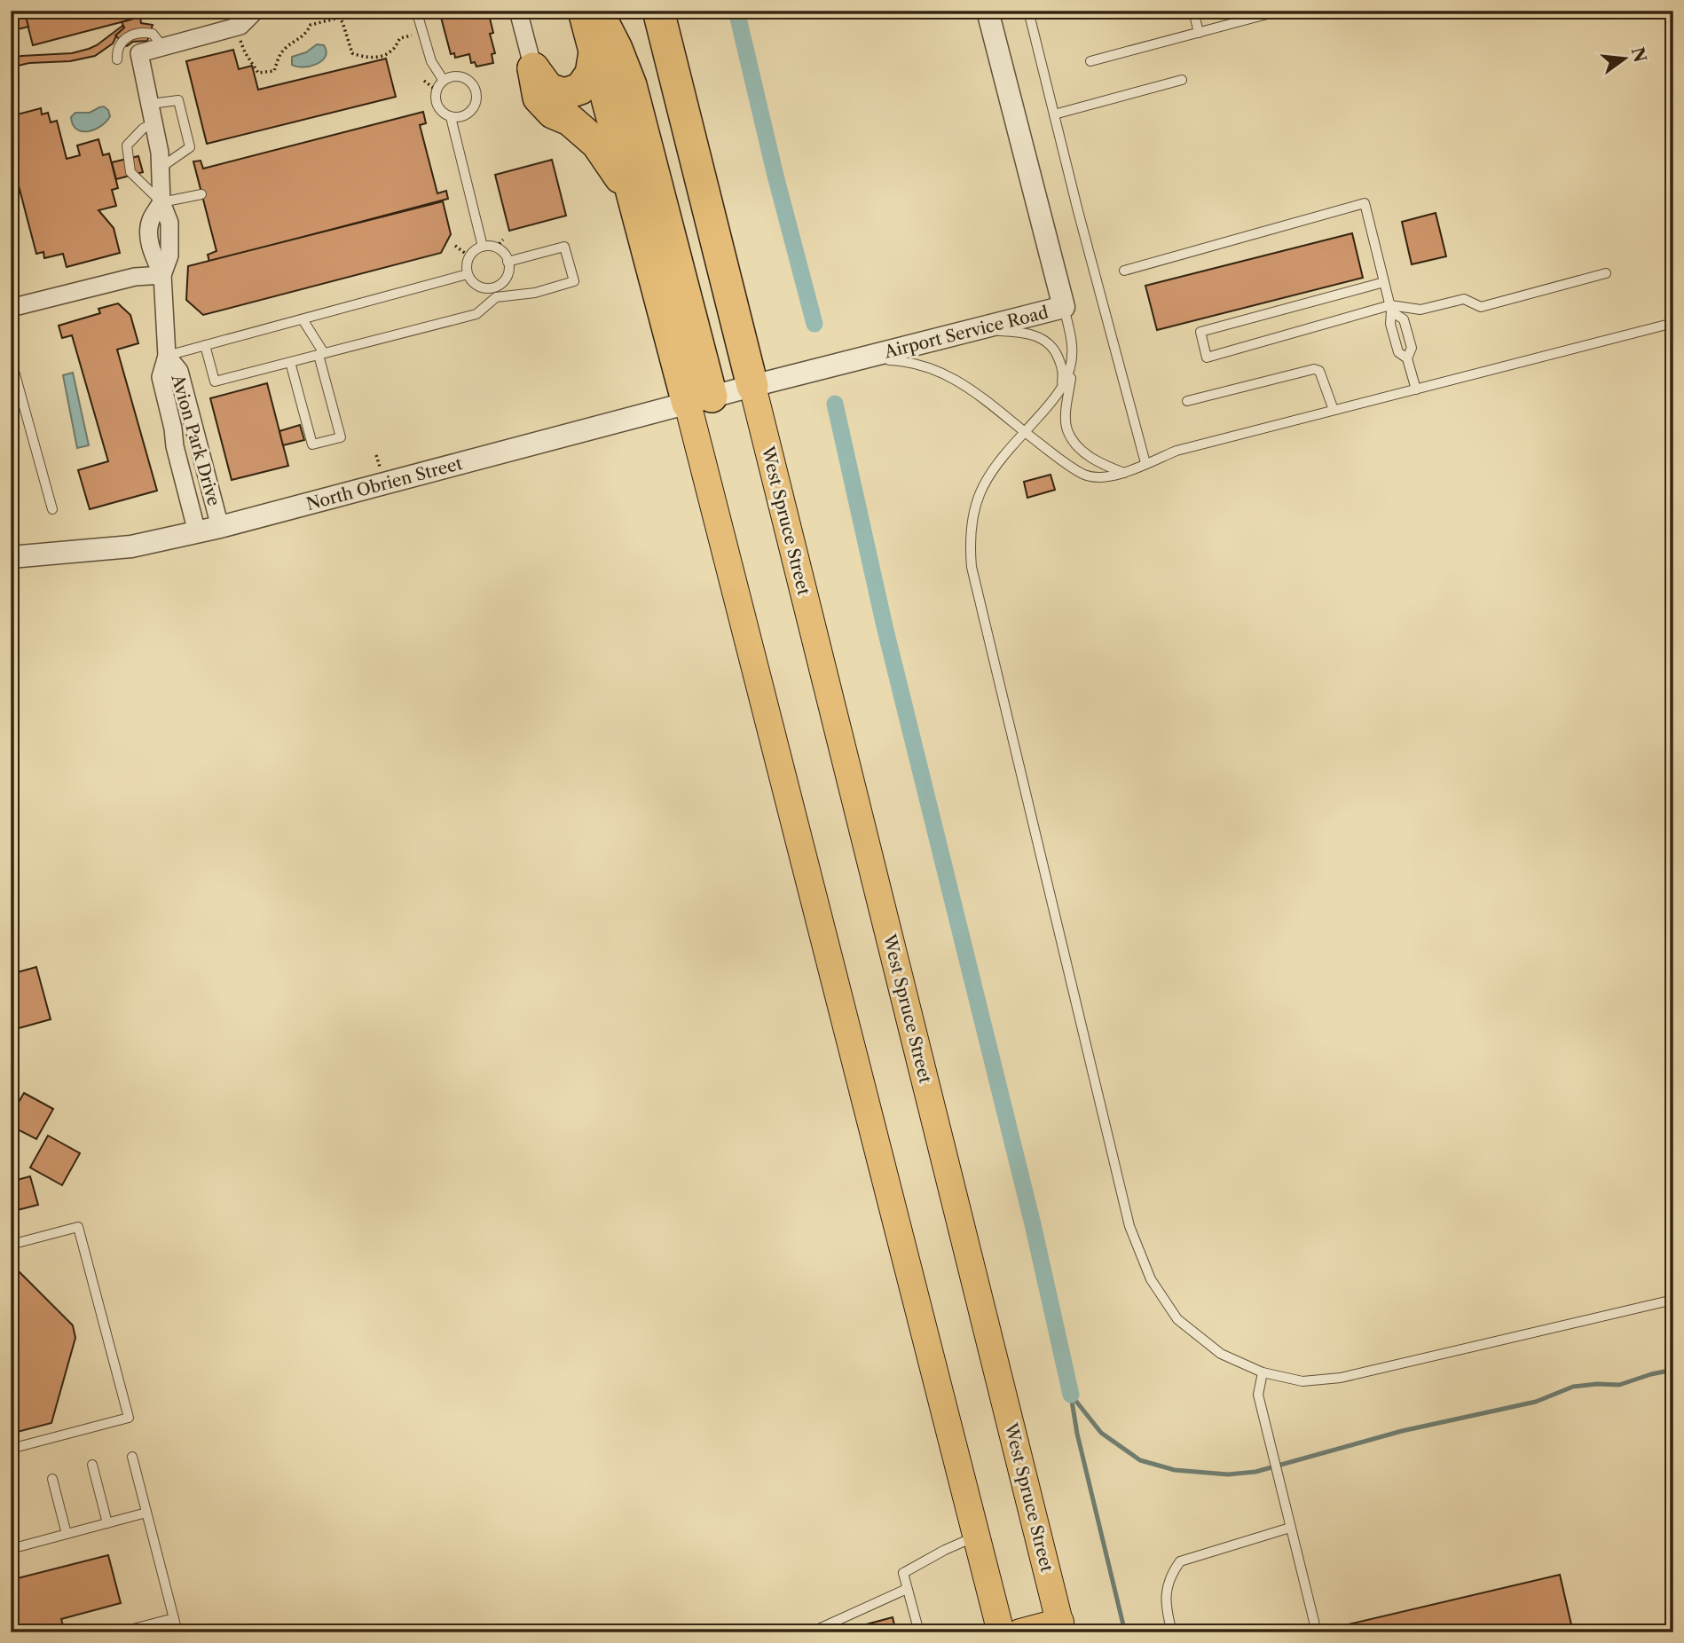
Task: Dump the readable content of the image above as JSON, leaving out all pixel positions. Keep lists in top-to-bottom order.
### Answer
{
  "streets": {
    "main road": ["West Spruce Street"],
    "street": ["Airport Service Road", "Avion Park Drive", "North Obrien Street"]
  },
  "crossings": [
    ["Airport Service Road", "North Obrien Street"],
    ["Airport Service Road", "West Spruce Street"],
    ["Avion Park Drive", "North Obrien Street"],
    ["North Obrien Street", "West Spruce Street"]
  ],
  "north": "right"
}
